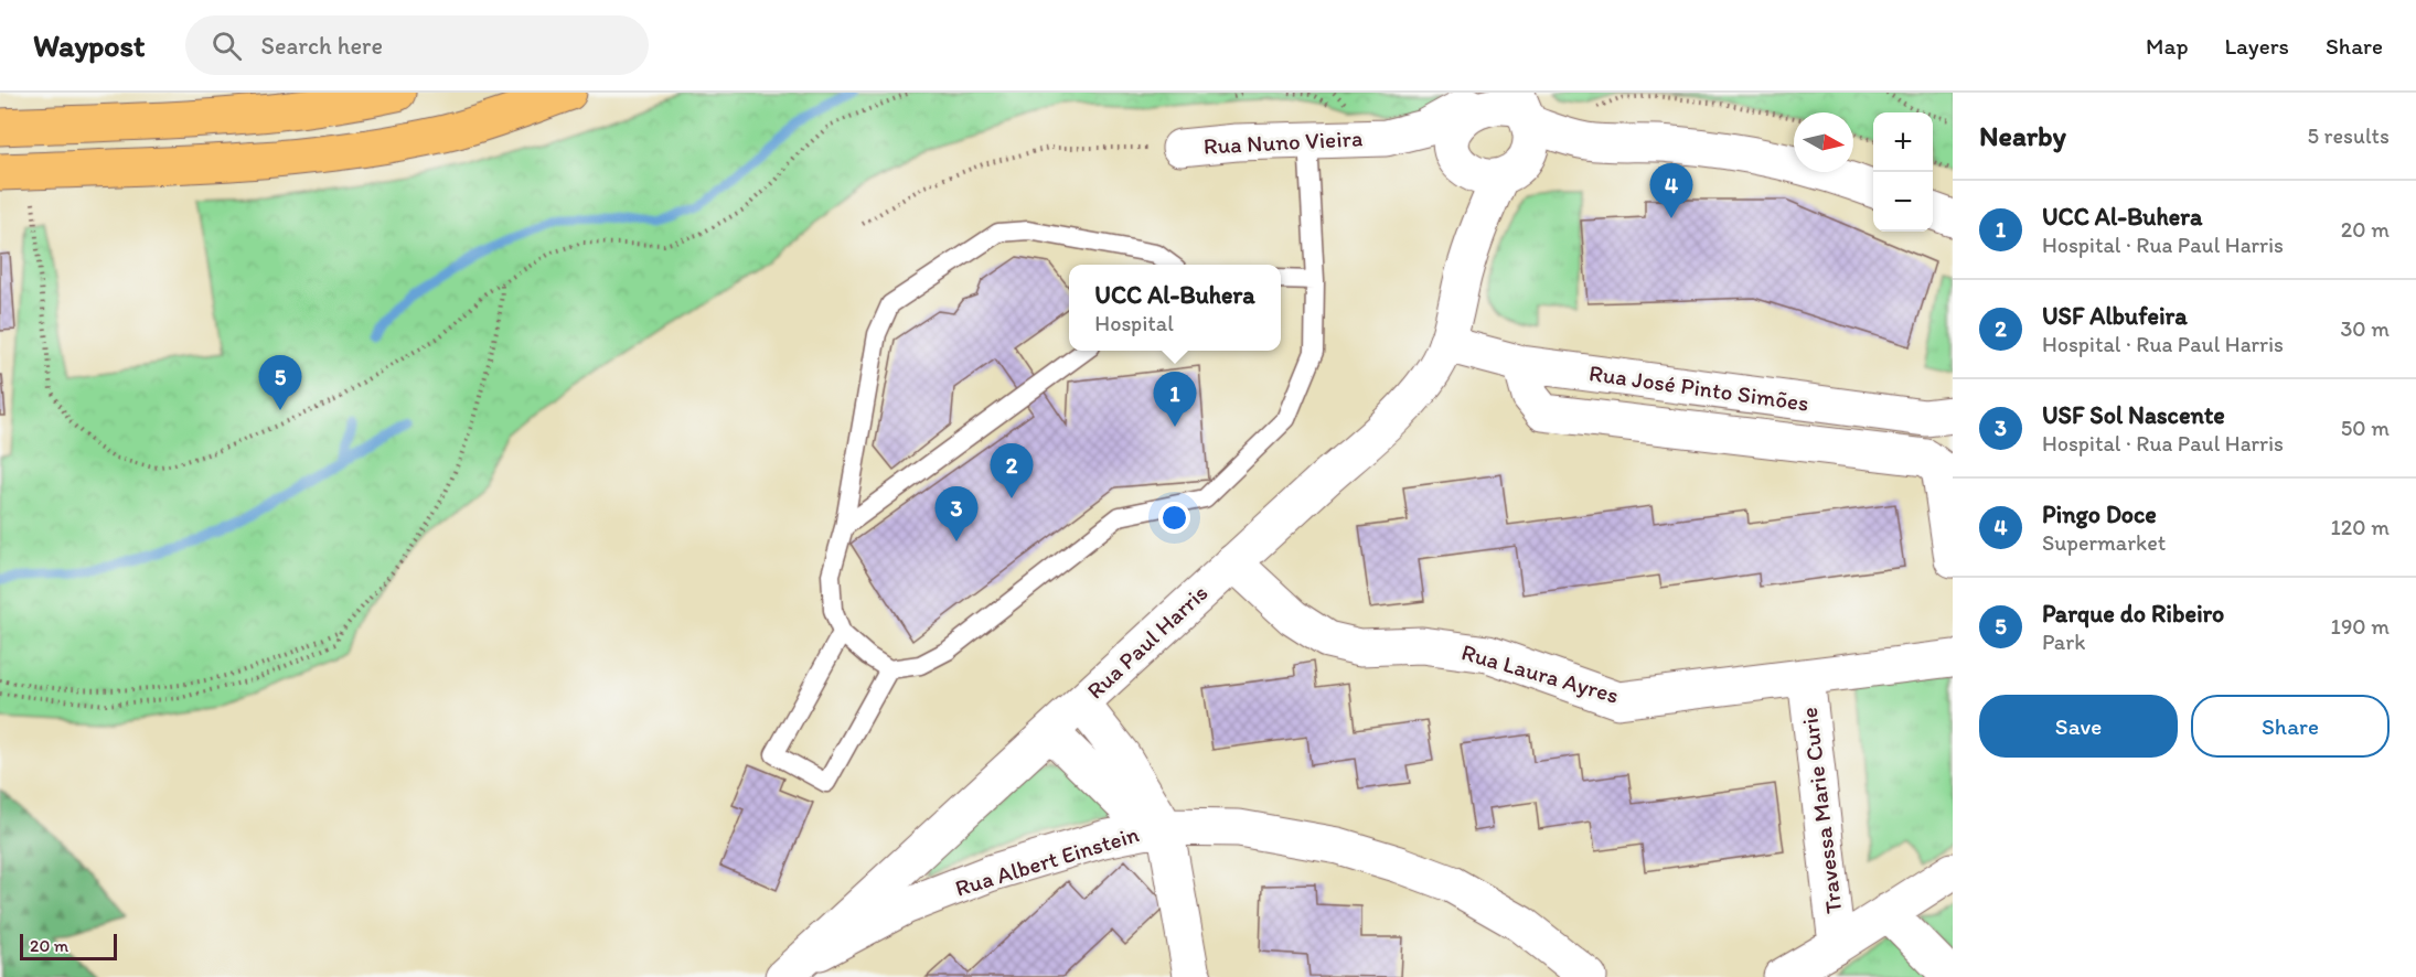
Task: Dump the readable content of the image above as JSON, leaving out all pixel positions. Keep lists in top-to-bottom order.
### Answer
{
  "streets": {
    "street": [
      "Rua Nuno Vieira",
      "Rua José Pinto Simões",
      "Rua Paul Harris",
      "Rua Laura Ayres",
      "Travessa Marie Curie",
      "Rua Albert Einstein"
    ]
  },
  "crossings": [
    ["Rua José Pinto Simões", "Rua Paul Harris"],
    ["Rua Paul Harris", "Rua Laura Ayres"],
    ["Rua Paul Harris", "Rua Albert Einstein"],
    ["Rua Laura Ayres", "Travessa Marie Curie"]
  ],
  "scale_bar": "20 m",
  "north": "right",
  "page": {
    "header": "Waypost",
    "search": "Search here",
    "nav": ["Map", "Layers", "Share"],
    "heading": ["Nearby", "5 results"],
    "map_buttons": ["+", "−"],
    "pins": [
      "4",
      "5",
      "1",
      "2",
      "3"
    ],
    "list": [
      {
        "mark": "1",
        "name": "UCC Al-Buhera",
        "note": "Hospital · Rua Paul Harris",
        "value": "20 m"
      },
      {
        "mark": "2",
        "name": "USF Albufeira",
        "note": "Hospital · Rua Paul Harris",
        "value": "30 m"
      },
      {
        "mark": "3",
        "name": "USF Sol Nascente",
        "note": "Hospital · Rua Paul Harris",
        "value": "50 m"
      },
      {
        "mark": "4",
        "name": "Pingo Doce",
        "note": "Supermarket",
        "value": "120 m"
      },
      {
        "mark": "5",
        "name": "Parque do Ribeiro",
        "note": "Park",
        "value": "190 m"
      }
    ],
    "popup": ["UCC Al-Buhera", "Hospital"],
    "buttons": ["Save", "Share"],
    "scale": "20 m"
  }
}
